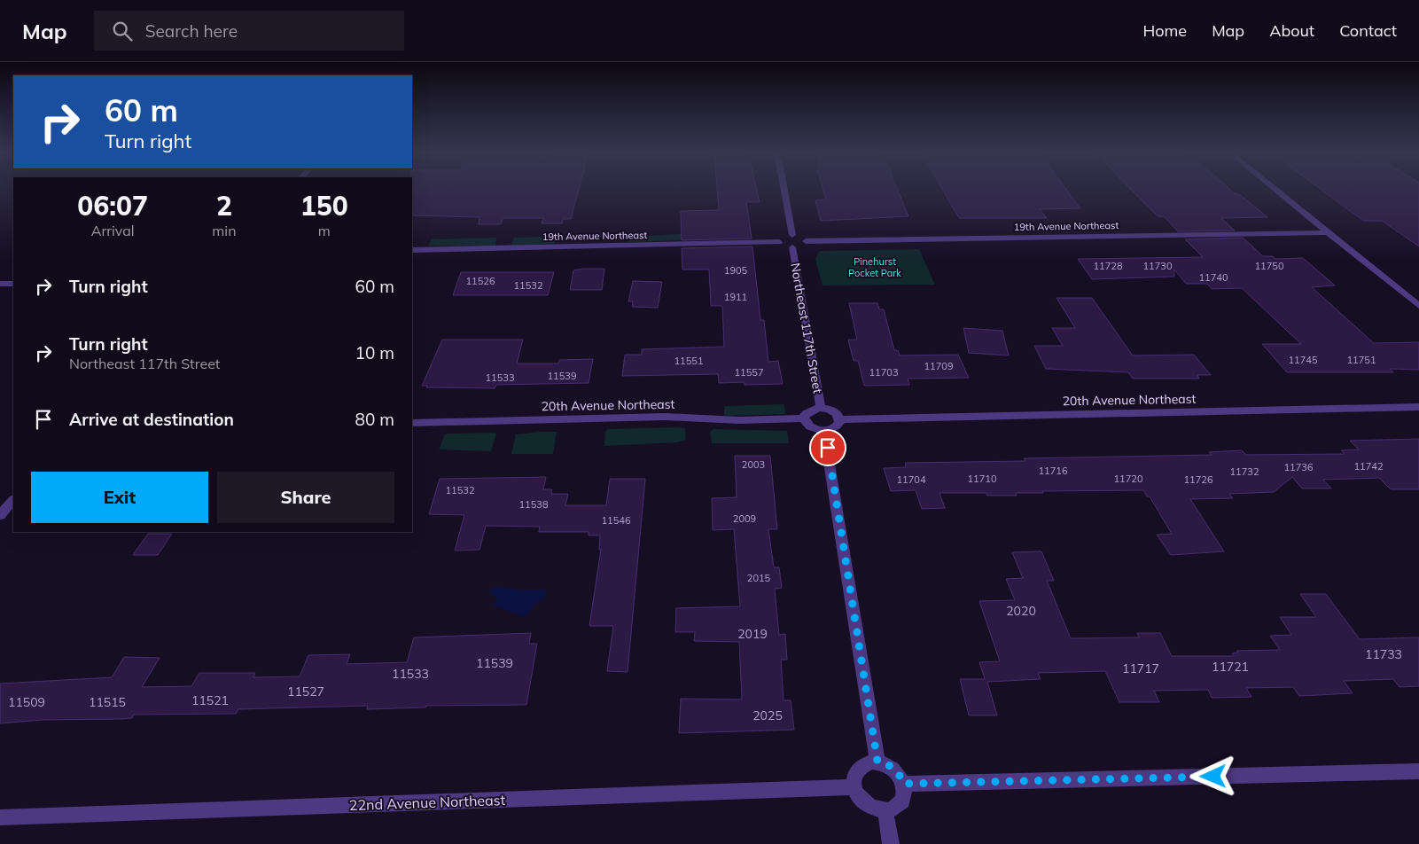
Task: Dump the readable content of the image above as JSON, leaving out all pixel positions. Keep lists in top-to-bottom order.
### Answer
{
  "streets": {
    "street": [
      "19th Avenue Northeast",
      "Northeast 117th Street",
      "20th Avenue Northeast",
      "22nd Avenue Northeast"
    ]
  },
  "crossings": [
    ["Northeast 117th Street", "20th Avenue Northeast"]
  ],
  "parks": ["Pinehurst Pocket Park"],
  "house_numbers": [
    "11728",
    "11730",
    "11750",
    "1905",
    "11740",
    "11526",
    "11532",
    "1911",
    "11745",
    "11751",
    "11551",
    "11709",
    "11557",
    "11703",
    "11539",
    "11533",
    "2003",
    "11742",
    "11736",
    "11716",
    "11732",
    "11710",
    "11720",
    "11704",
    "11726",
    "11532",
    "11538",
    "2009",
    "11546",
    "2015",
    "2020",
    "2019",
    "11733",
    "11539",
    "11721",
    "11717",
    "11533",
    "11527",
    "11521",
    "11509",
    "11515",
    "2025"
  ],
  "page": {
    "header": "Map",
    "search": "Search here",
    "nav": [
      "Home",
      "Map",
      "About",
      "Contact"
    ],
    "turn": ["60 m", "Turn right"],
    "eta": [
      "06:07",
      "Arrival",
      "2",
      "min",
      "150",
      "m"
    ],
    "list": [
      {
        "name": "Turn right",
        "value": "60 m"
      },
      {
        "name": "Turn right",
        "note": "Northeast 117th Street",
        "value": "10 m"
      },
      {
        "name": "Arrive at destination",
        "value": "80 m"
      }
    ],
    "buttons": ["Exit", "Share"]
  }
}
